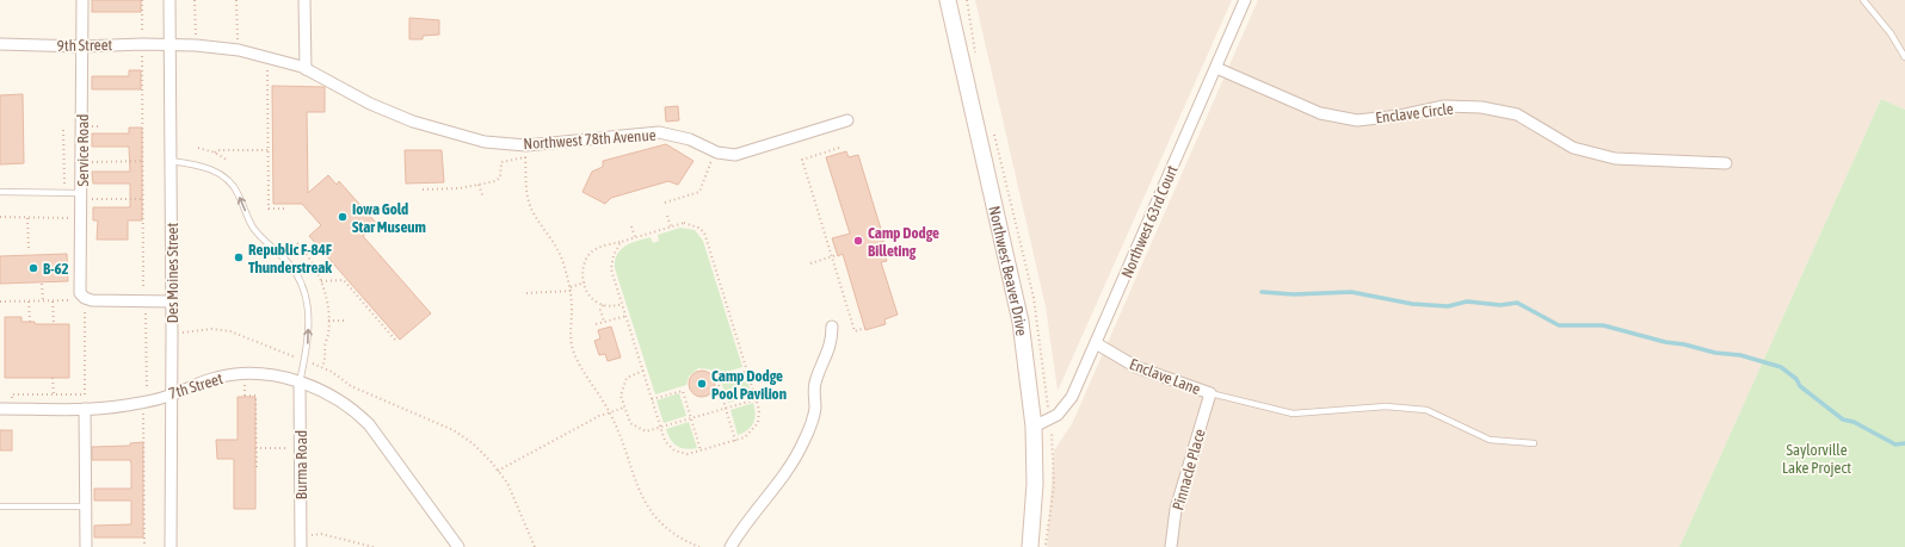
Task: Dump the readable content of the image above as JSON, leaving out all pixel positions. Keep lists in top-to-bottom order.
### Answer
{
  "streets": {
    "main road": ["Northwest Beaver Drive"],
    "street": [
      "9th Street",
      "Enclave Circle",
      "Northwest 78th Avenue",
      "Service Road",
      "Northwest 63rd Court",
      "Des Moines Street",
      "Enclave Lane",
      "7th Street",
      "Burma Road",
      "Pinnacle Place"
    ]
  },
  "crossings": [
    ["9th Street", "Northwest 78th Avenue"],
    ["9th Street", "Service Road"],
    ["9th Street", "Des Moines Street"],
    ["Enclave Circle", "Northwest 63rd Court"],
    ["Northwest 78th Avenue", "Des Moines Street"],
    ["Northwest 63rd Court", "Northwest Beaver Drive"],
    ["Northwest 63rd Court", "Enclave Lane"],
    ["Des Moines Street", "7th Street"],
    ["Enclave Lane", "Pinnacle Place"],
    ["7th Street", "Burma Road"]
  ],
  "parks": ["Saylorville Lake Project"],
  "places": [
    "Iowa Gold Star Museum",
    "Camp Dodge Billeting",
    "Republic F-84F Thunderstreak",
    "B-62",
    "Camp Dodge Pool Pavilion"
  ]
}
